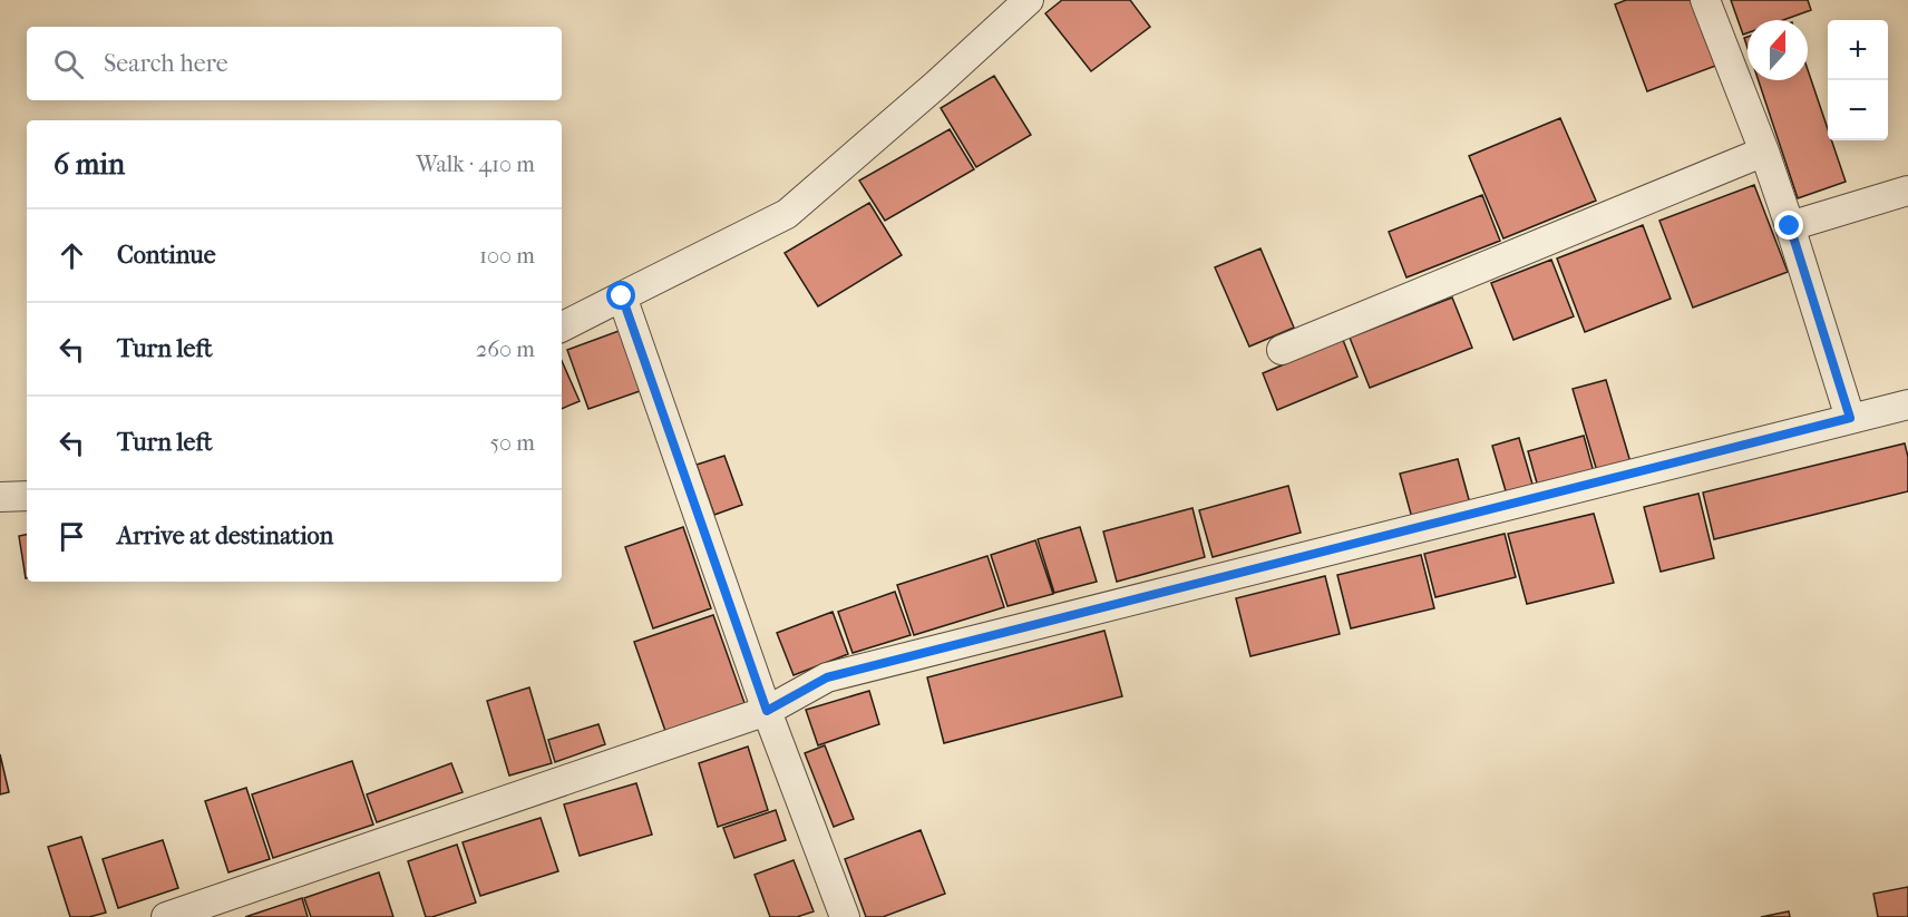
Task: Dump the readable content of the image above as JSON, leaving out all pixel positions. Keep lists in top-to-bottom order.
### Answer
{
  "north": "top",
  "page": {
    "map_buttons": ["+", "−"],
    "search": "Search here",
    "heading": ["6 min", "Walk · 410 m"],
    "list": [
      ["Continue", "100 m"],
      ["Turn left", "260 m"],
      ["Turn left", "50 m"],
      "Arrive at destination"
    ]
  }
}
